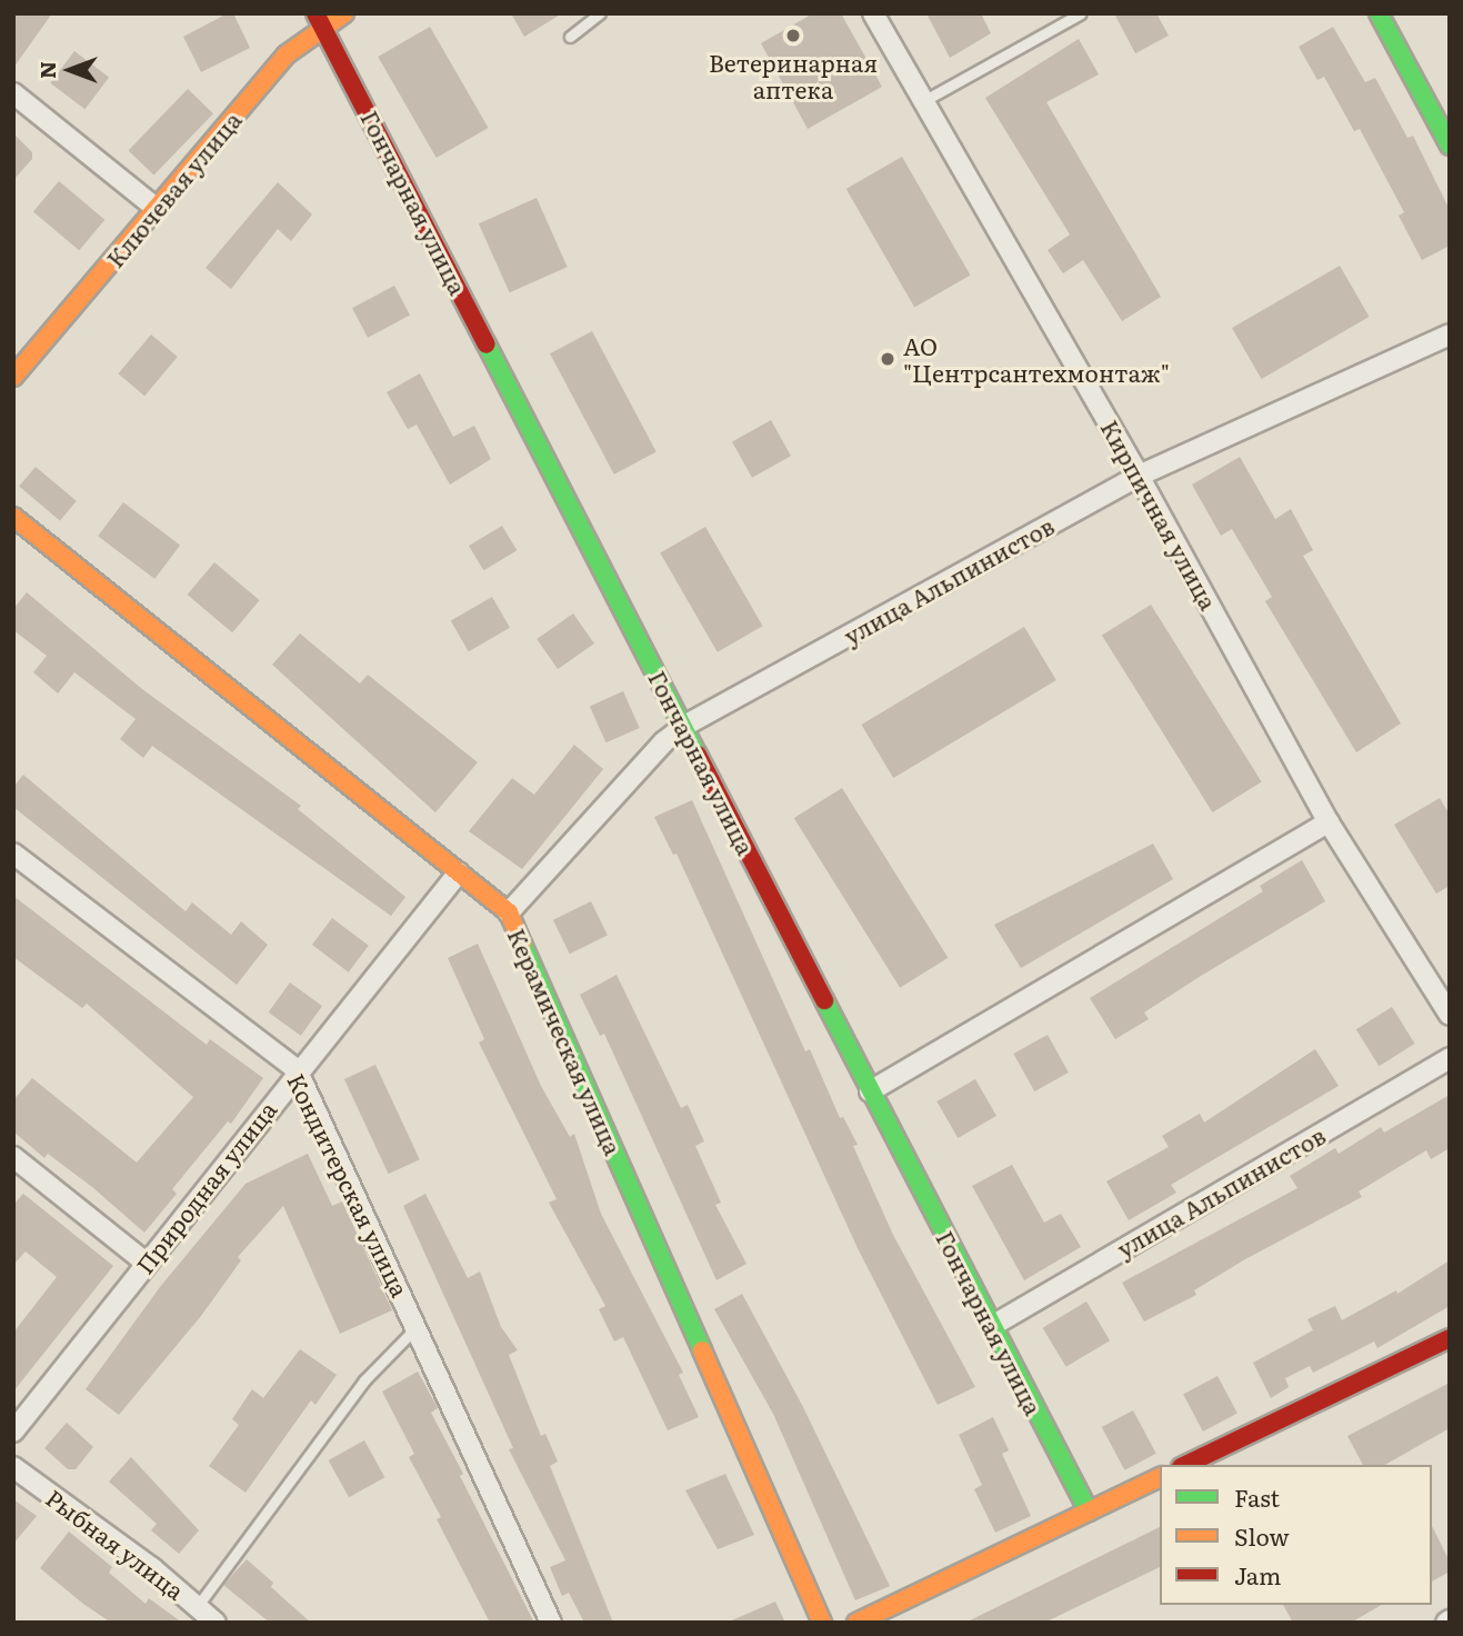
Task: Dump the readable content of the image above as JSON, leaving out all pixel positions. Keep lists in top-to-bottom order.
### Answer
{
  "streets": {
    "street": [
      "Ключевая улица",
      "Гончарная улица",
      "Кирпичная улица",
      "улица Альпинистов",
      "Керамическая улица",
      "Кондитерская улица",
      "Природная улица",
      "Рыбная улица"
    ]
  },
  "crossings": [
    ["Ключевая улица", "Гончарная улица"],
    ["Гончарная улица", "улица Альпинистов"],
    ["Кирпичная улица", "улица Альпинистов"],
    ["улица Альпинистов", "Керамическая улица"],
    ["Керамическая улица", "Природная улица"],
    ["Кондитерская улица", "Природная улица"]
  ],
  "places": ["Ветеринарная аптека", "АО \"Центрсантехмонтаж\""],
  "legend": ["Fast", "Slow", "Jam"],
  "north": "left"
}
